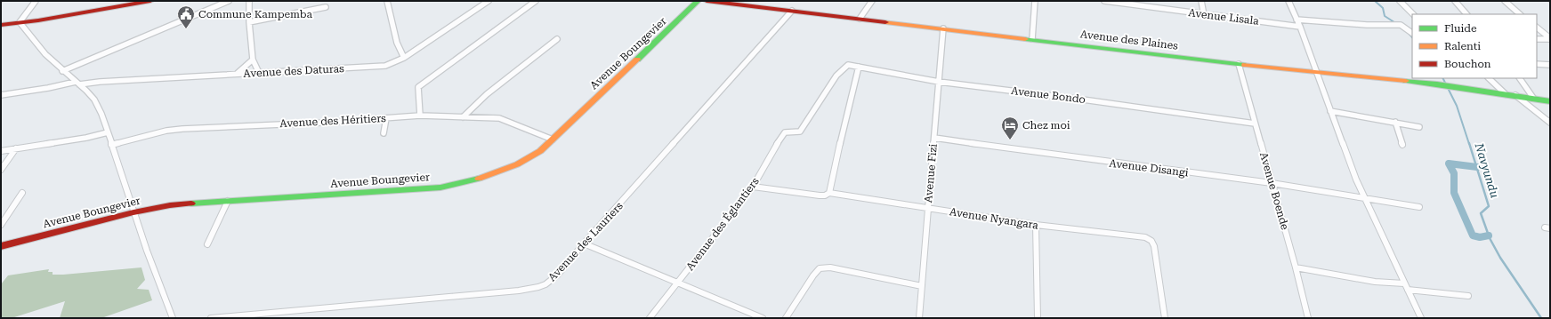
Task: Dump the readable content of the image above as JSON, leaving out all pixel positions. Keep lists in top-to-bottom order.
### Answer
{
  "streets": {
    "street": [
      "Avenue Lisala",
      "Avenue des Plaines",
      "Avenue Boungevier",
      "Avenue des Daturas",
      "Avenue Bondo",
      "Avenue des Héritiers",
      "Avenue Disangi",
      "Avenue Fizi",
      "Avenue Boende",
      "Avenue Nyangara",
      "Avenue des Églantiers",
      "Avenue des Lauriers"
    ]
  },
  "crossings": [
    ["Avenue des Plaines", "Avenue Fizi"],
    ["Avenue des Plaines", "Avenue Boende"],
    ["Avenue des Plaines", "Avenue des Lauriers"],
    ["Avenue Boungevier", "Avenue des Héritiers"],
    ["Avenue Bondo", "Avenue Fizi"],
    ["Avenue Bondo", "Avenue Boende"],
    ["Avenue Bondo", "Avenue des Églantiers"],
    ["Avenue Disangi", "Avenue Fizi"],
    ["Avenue Disangi", "Avenue Boende"],
    ["Avenue Fizi", "Avenue Nyangara"],
    ["Avenue Nyangara", "Avenue des Églantiers"]
  ],
  "water": ["Navyundu"],
  "places": {
    "public building": ["Commune Kampemba"],
    "hotel": ["Chez moi"]
  },
  "legend": ["Fluide", "Ralenti", "Bouchon"]
}
